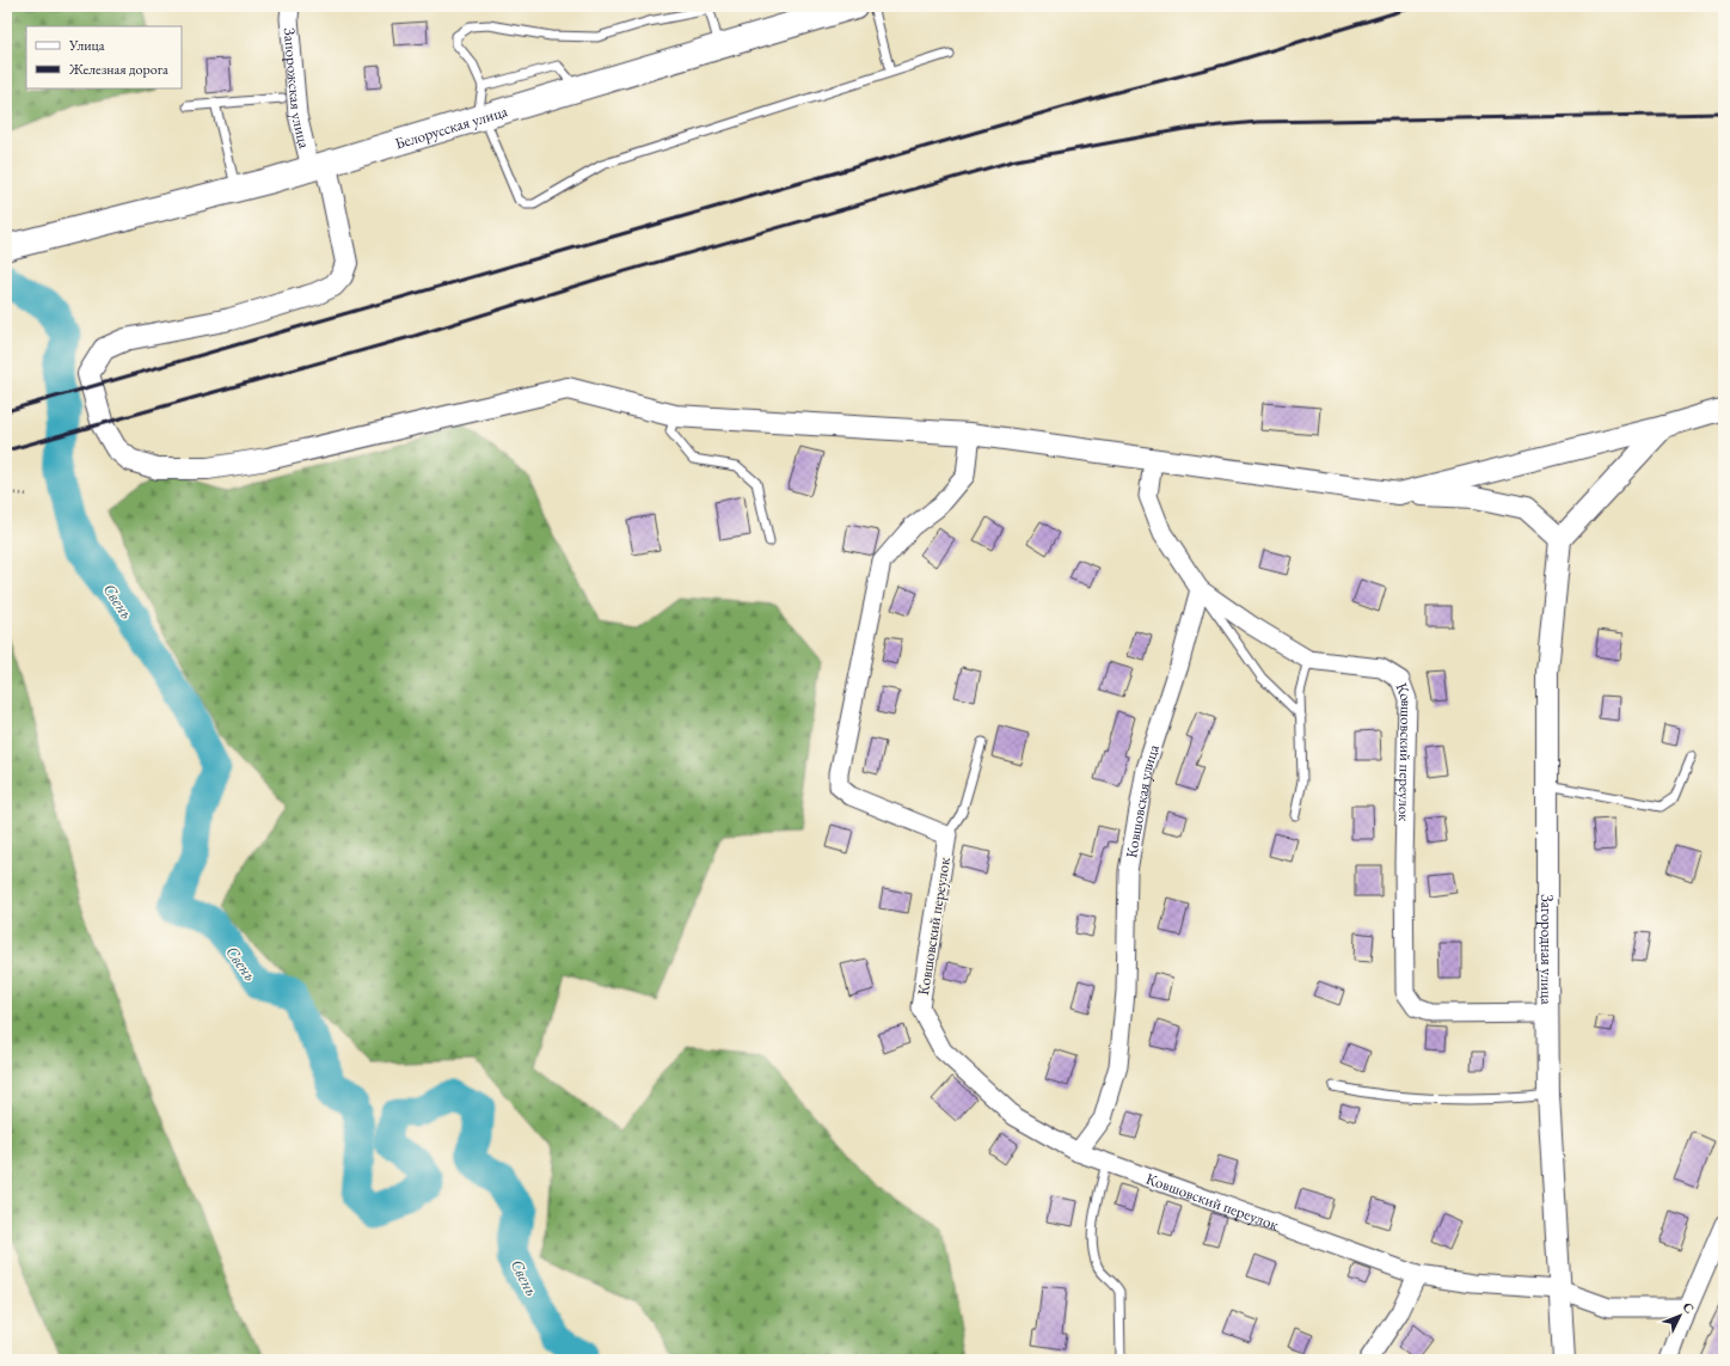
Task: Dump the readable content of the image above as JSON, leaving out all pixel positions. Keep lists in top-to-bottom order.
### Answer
{
  "streets": {
    "main road": ["Белорусская улица"],
    "street": [
      "Запорожская улица",
      "Ковшовский переулок",
      "Ковшовская улица",
      "Загородная улица"
    ]
  },
  "crossings": [
    ["Запорожская улица", "Белорусская улица"],
    ["Ковшовский переулок", "Ковшовская улица"],
    ["Ковшовский переулок", "Загородная улица"]
  ],
  "water": ["Свень"],
  "legend": ["Улица", "Железная дорога"],
  "north": "top right"
}
